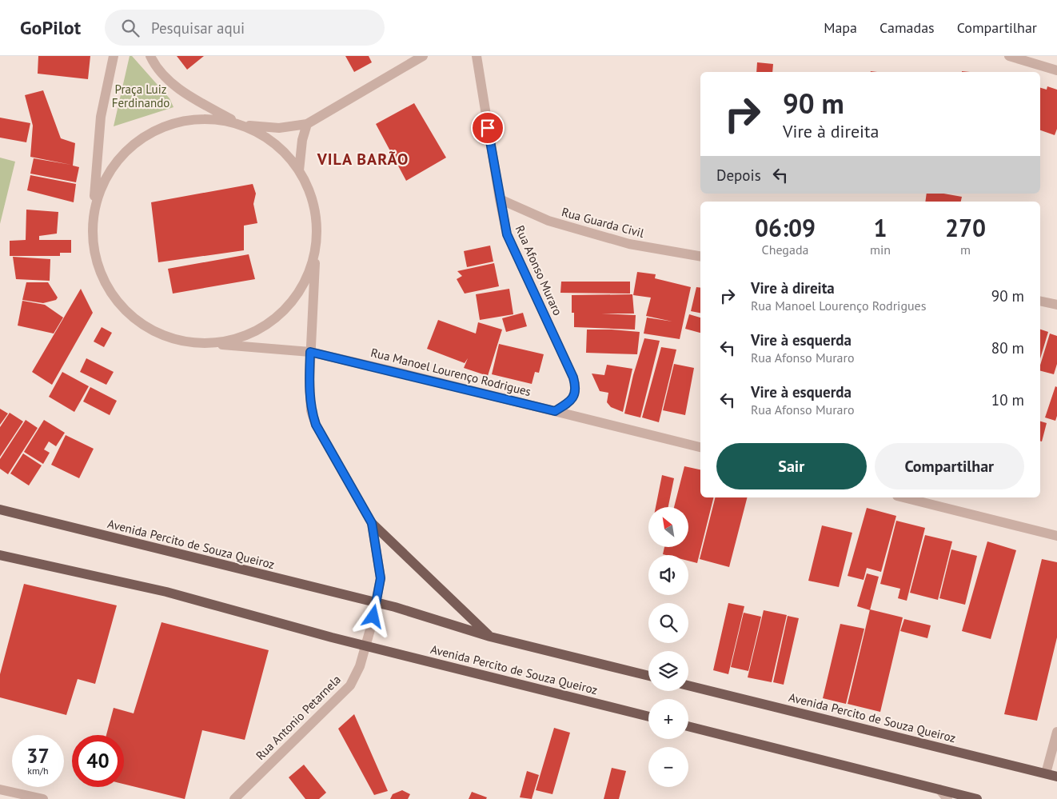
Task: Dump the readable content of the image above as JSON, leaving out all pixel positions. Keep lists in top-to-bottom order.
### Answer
{
  "streets": {
    "main road": ["Avenida Percito de Souza Queiroz"],
    "street": [
      "Rua Guarda Civil",
      "Rua Afonso Muraro",
      "Rua Manoel Lourenço Rodrigues",
      "Rua Antonio Petarnela"
    ]
  },
  "crossings": [
    ["Rua Guarda Civil", "Rua Afonso Muraro"],
    ["Rua Afonso Muraro", "Rua Manoel Lourenço Rodrigues"],
    ["Avenida Percito de Souza Queiroz", "Rua Antonio Petarnela"]
  ],
  "districts": ["VILA BARÃO"],
  "parks": ["Praça Luiz Ferdinando"],
  "north": "top left",
  "page": {
    "header": "GoPilot",
    "search": "Pesquisar aqui",
    "nav": ["Mapa", "Camadas", "Compartilhar"],
    "turn": ["90 m", "Vire à direita"],
    "then": "Depois",
    "eta": [
      "06:09",
      "Chegada",
      "1",
      "min",
      "270",
      "m"
    ],
    "list": [
      {
        "name": "Vire à direita",
        "note": "Rua Manoel Lourenço Rodrigues",
        "value": "90 m"
      },
      {
        "name": "Vire à esquerda",
        "note": "Rua Afonso Muraro",
        "value": "80 m"
      },
      {
        "name": "Vire à esquerda",
        "note": "Rua Afonso Muraro",
        "value": "10 m"
      }
    ],
    "buttons": ["Sair", "Compartilhar"],
    "map_buttons": ["+", "−"],
    "speed": "37 km/h",
    "limit": "40"
  }
}
